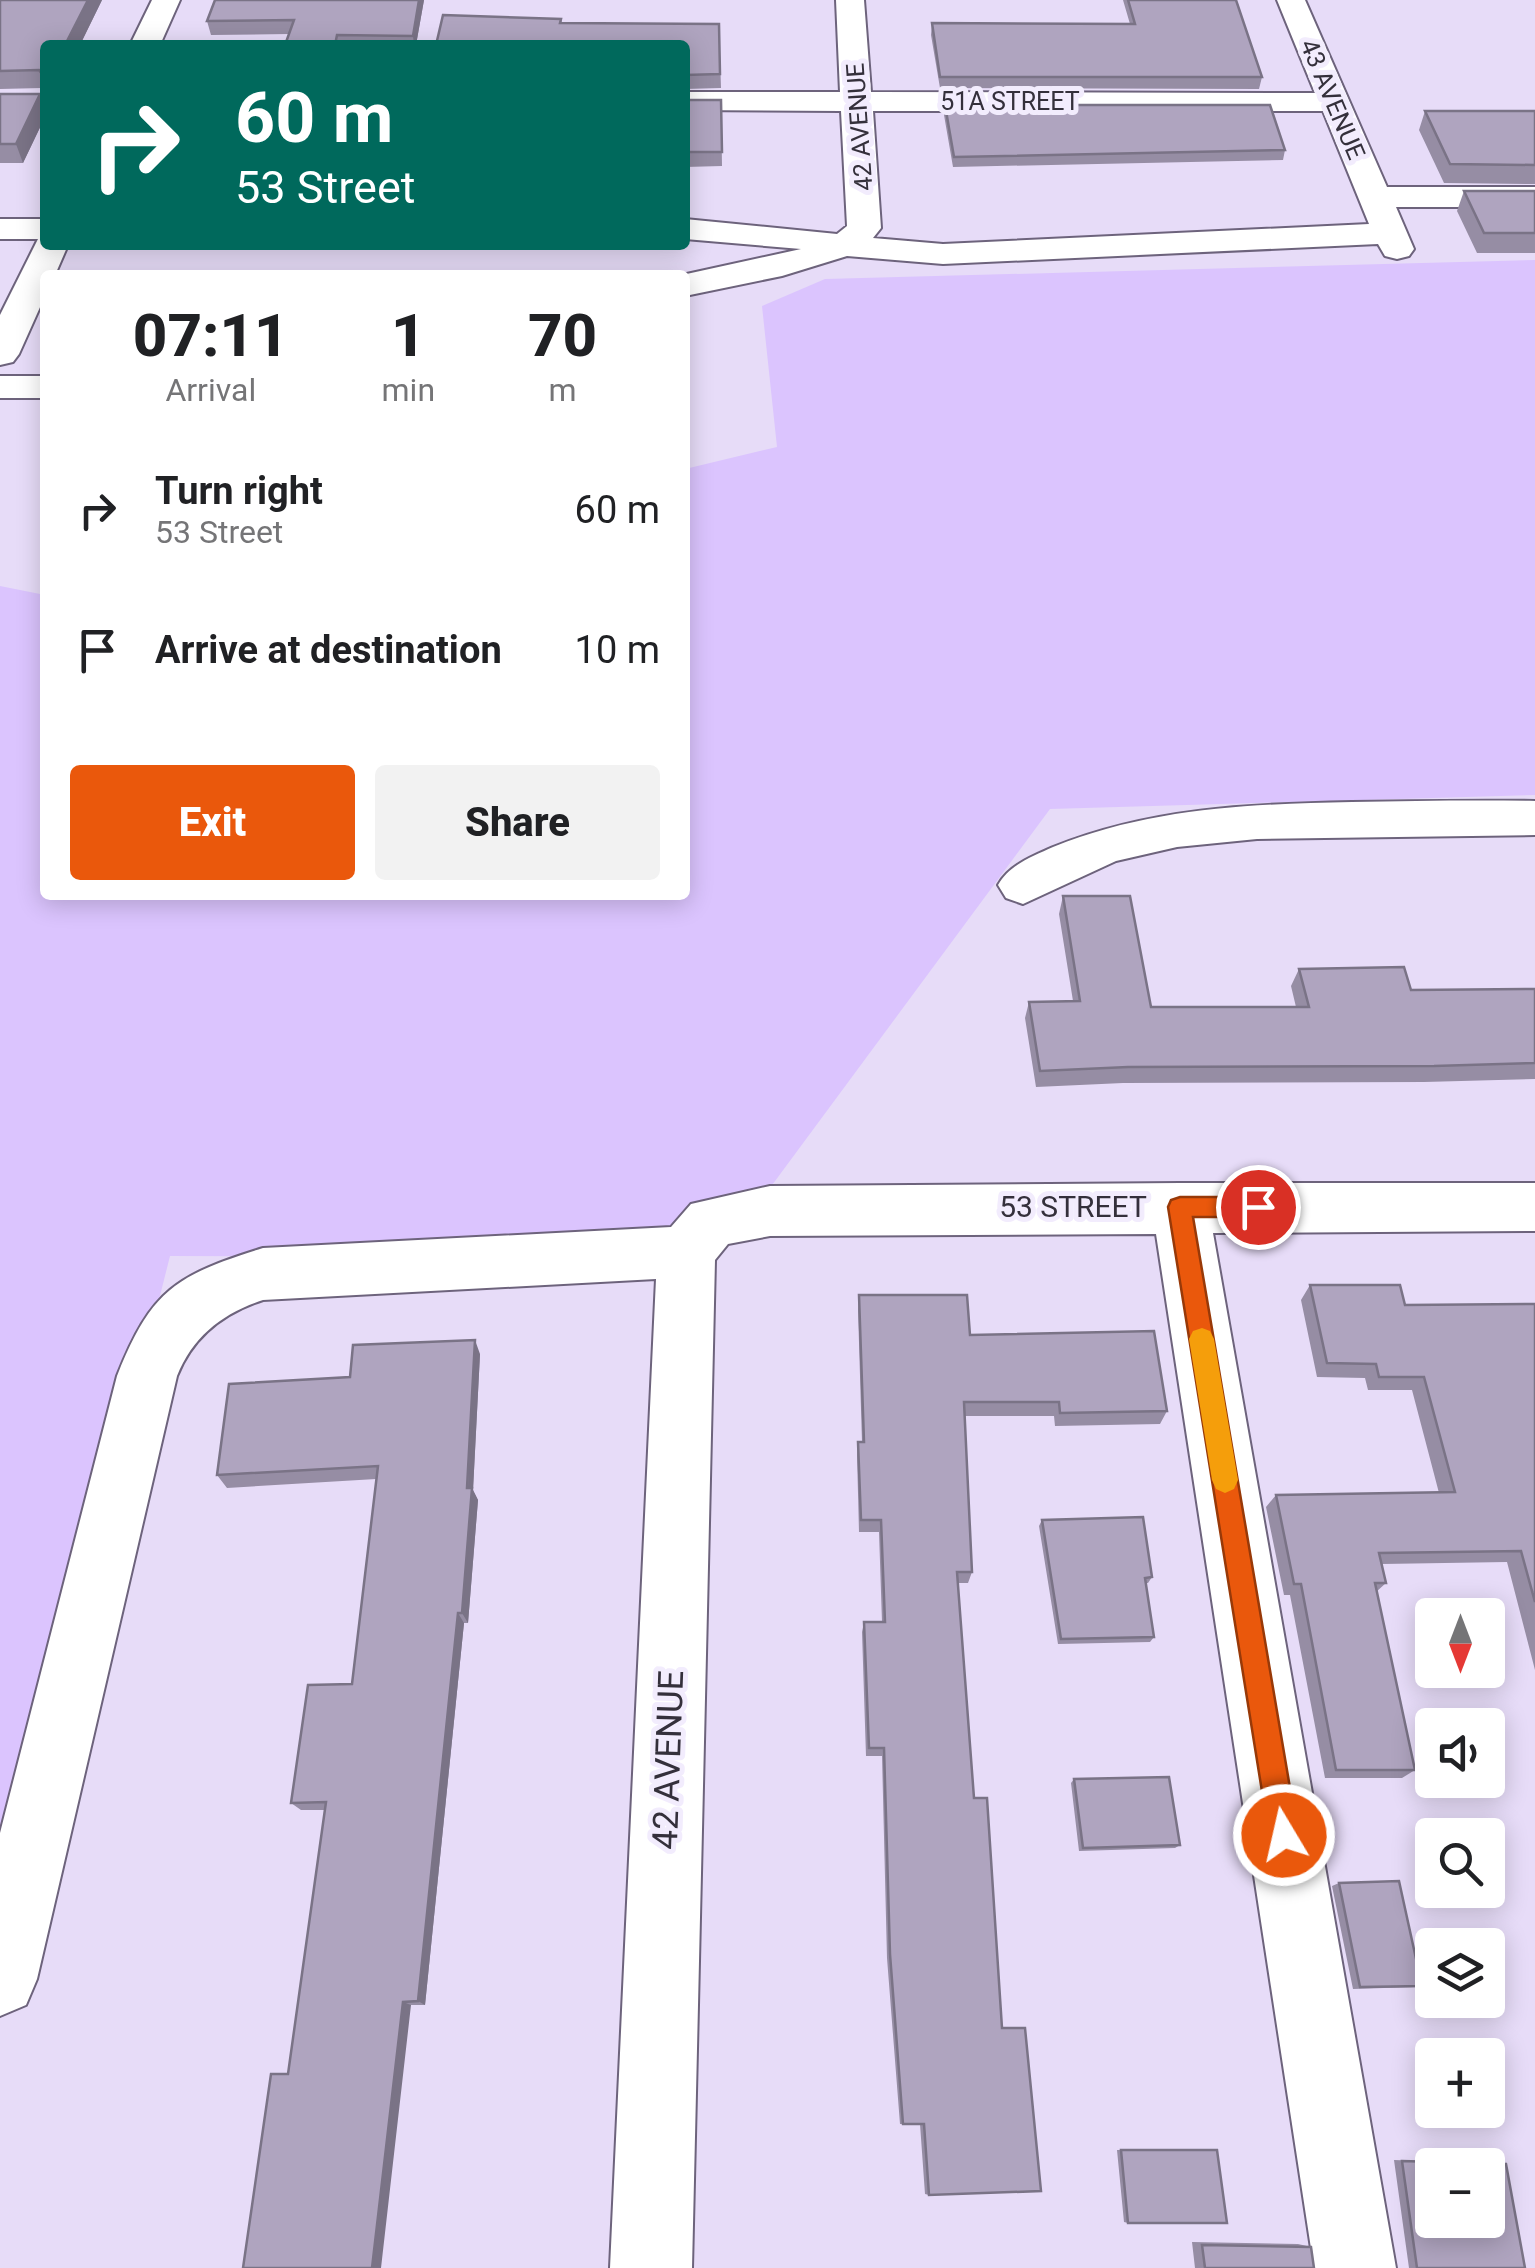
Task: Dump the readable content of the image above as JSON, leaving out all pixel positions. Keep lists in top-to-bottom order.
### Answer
{
  "streets": {
    "street": [
      "43 AVENUE",
      "51A STREET",
      "42 AVENUE",
      "53 STREET"
    ]
  },
  "crossings": [
    ["43 AVENUE", "51A STREET"],
    ["43 AVENUE", "42 AVENUE"],
    ["51A STREET", "42 AVENUE"],
    ["42 AVENUE", "53 STREET"]
  ],
  "north": "bottom",
  "page": {
    "turn": ["60 m", "53 Street"],
    "eta": [
      "07:11",
      "Arrival",
      "1",
      "min",
      "70",
      "m"
    ],
    "list": [
      {
        "name": "Turn right",
        "note": "53 Street",
        "value": "60 m"
      },
      {
        "name": "Arrive at destination",
        "value": "10 m"
      }
    ],
    "buttons": ["Exit", "Share"],
    "map_buttons": ["+", "−"]
  }
}
